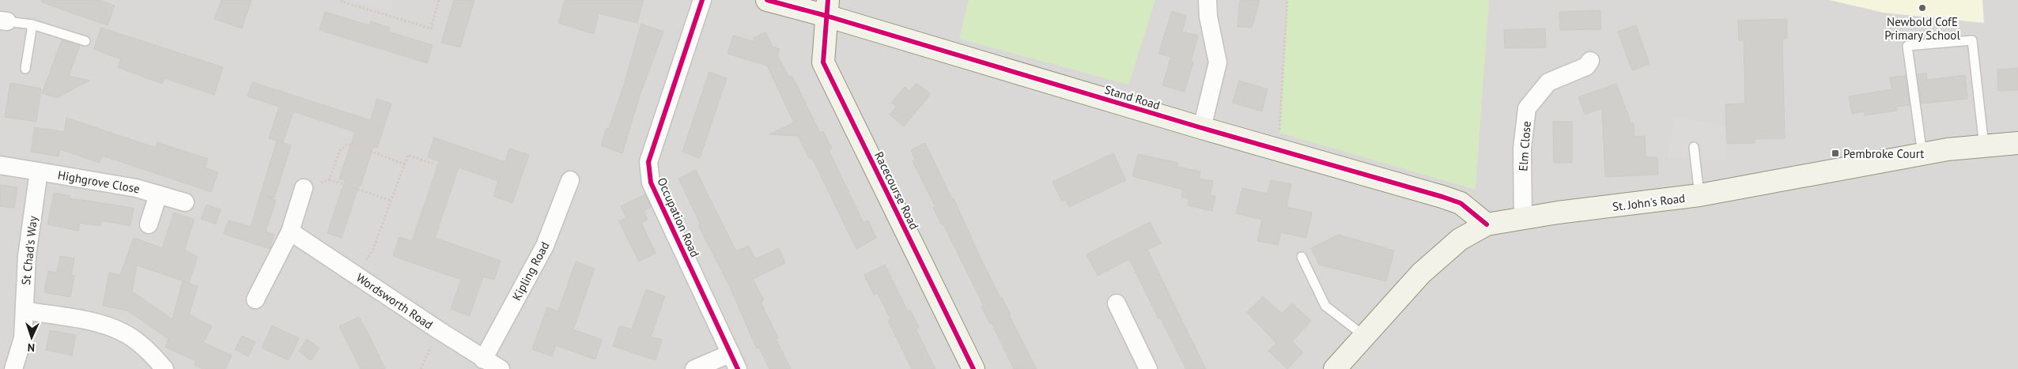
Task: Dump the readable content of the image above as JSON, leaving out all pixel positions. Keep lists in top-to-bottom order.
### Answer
{
  "streets": {
    "street": [
      "Stand Road",
      "Elm Close",
      "Highgrove Close",
      "Racecourse Road",
      "St. John's Road",
      "Occupation Road",
      "St Chad's Way",
      "Kipling Road",
      "Wordsworth Road"
    ]
  },
  "crossings": [
    ["Stand Road", "Racecourse Road"],
    ["Stand Road", "St. John's Road"],
    ["Elm Close", "St. John's Road"],
    ["Highgrove Close", "St Chad's Way"],
    ["Kipling Road", "Wordsworth Road"]
  ],
  "places": {
    "other": ["Newbold CofE Primary School"],
    "transit": ["Pembroke Court"]
  },
  "north": "bottom"
}
